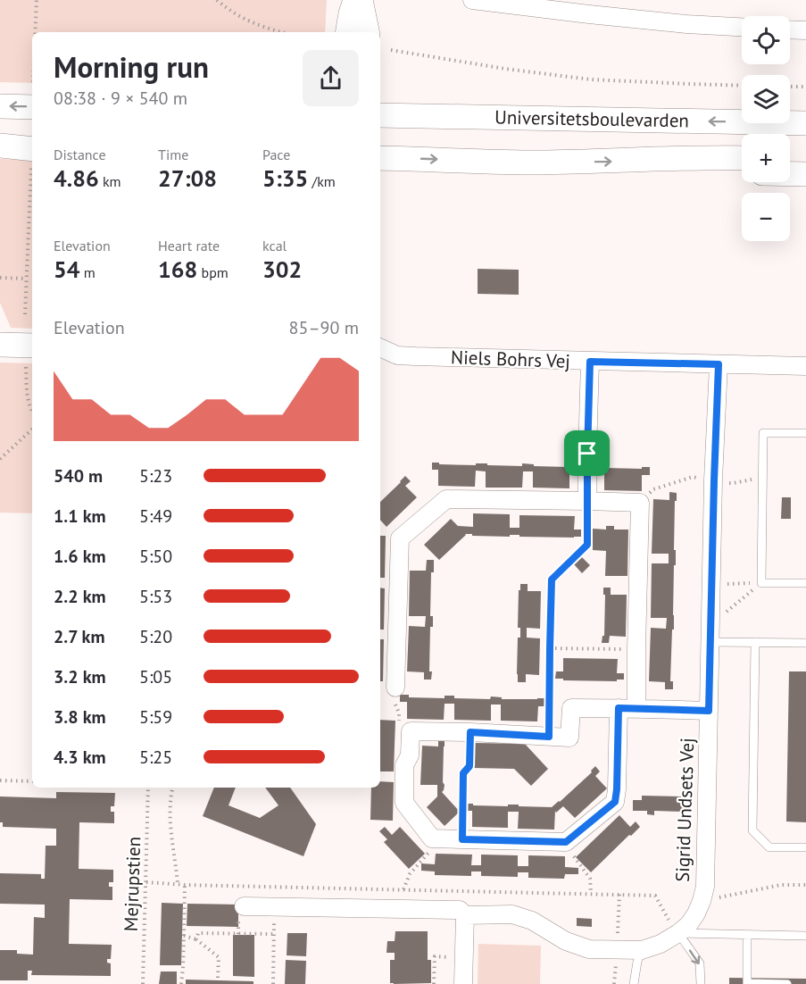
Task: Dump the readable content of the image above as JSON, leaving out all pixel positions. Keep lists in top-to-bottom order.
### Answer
{
  "streets": {
    "main road": ["Universitetsboulevarden"],
    "street": ["Niels Bohrs Vej", "Sigrid Undsets Vej"],
    "path": ["Mejrupstien"]
  },
  "crossings": [
    ["Niels Bohrs Vej", "Sigrid Undsets Vej"]
  ],
  "page": {
    "map_buttons": ["+", "−"],
    "heading": ["Morning run", "08:38 · 9 × 540 m"],
    "stats": [
      ["Distance", "4.86 km"],
      ["Time", "27:08"],
      ["Pace", "5:35 /km"],
      ["Elevation", "54 m"],
      ["Heart rate", "168 bpm"],
      ["kcal", "302"]
    ],
    "chart": ["Elevation", "85–90 m"],
    "list": [
      {
        "name": "540 m",
        "note": "5:23"
      },
      {
        "name": "1.1 km",
        "note": "5:49"
      },
      {
        "name": "1.6 km",
        "note": "5:50"
      },
      {
        "name": "2.2 km",
        "note": "5:53"
      },
      {
        "name": "2.7 km",
        "note": "5:20"
      },
      {
        "name": "3.2 km",
        "note": "5:05"
      },
      {
        "name": "3.8 km",
        "note": "5:59"
      },
      {
        "name": "4.3 km",
        "note": "5:25"
      }
    ]
  }
}
